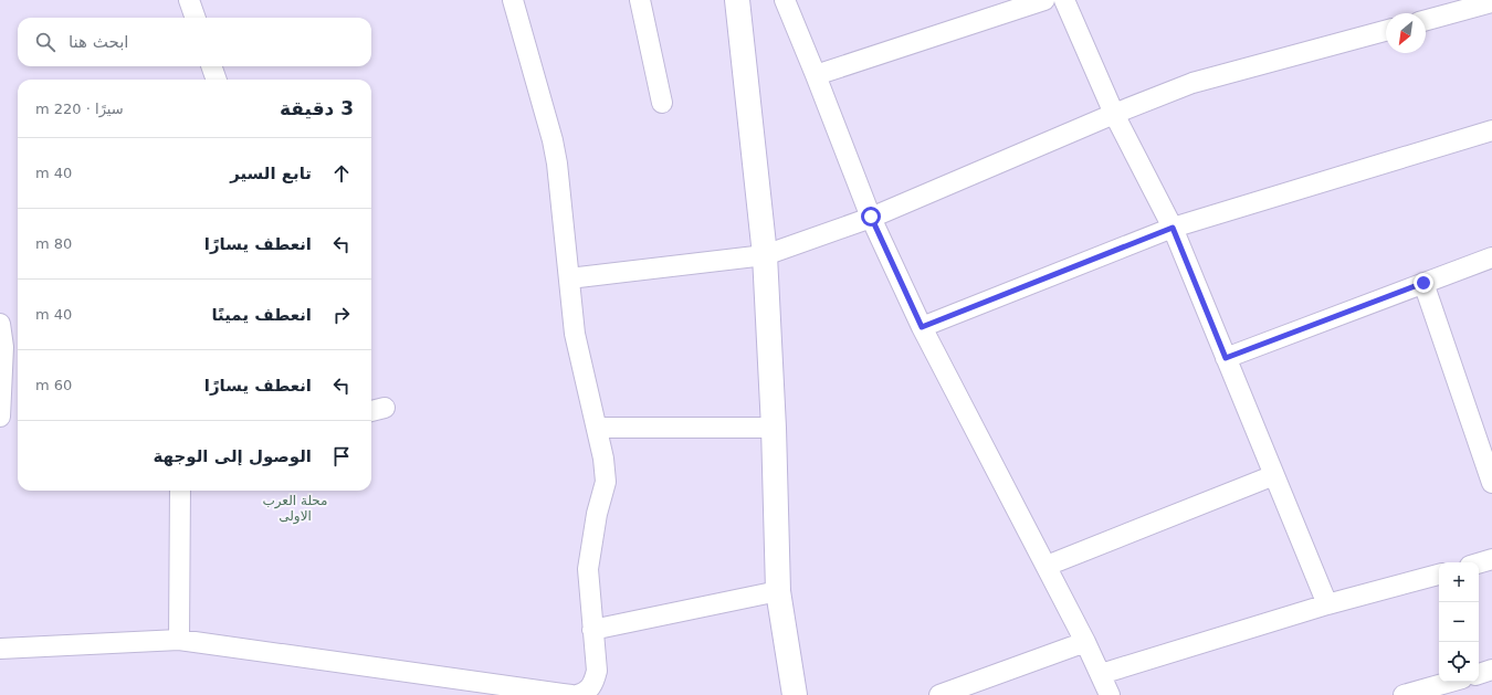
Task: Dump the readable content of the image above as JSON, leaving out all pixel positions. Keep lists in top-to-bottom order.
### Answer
{
  "districts": ["محلة العرب الاولى"],
  "north": "bottom left",
  "page": {
    "search": "ابحث هنا",
    "heading": ["3 دقيقة", "سيرًا · 220 m"],
    "list": [
      ["تابع السير", "40 m"],
      ["انعطف يسارًا", "80 m"],
      ["انعطف يمينًا", "40 m"],
      ["انعطف يسارًا", "60 m"],
      "الوصول إلى الوجهة"
    ],
    "map_buttons": ["+", "−"]
  }
}
